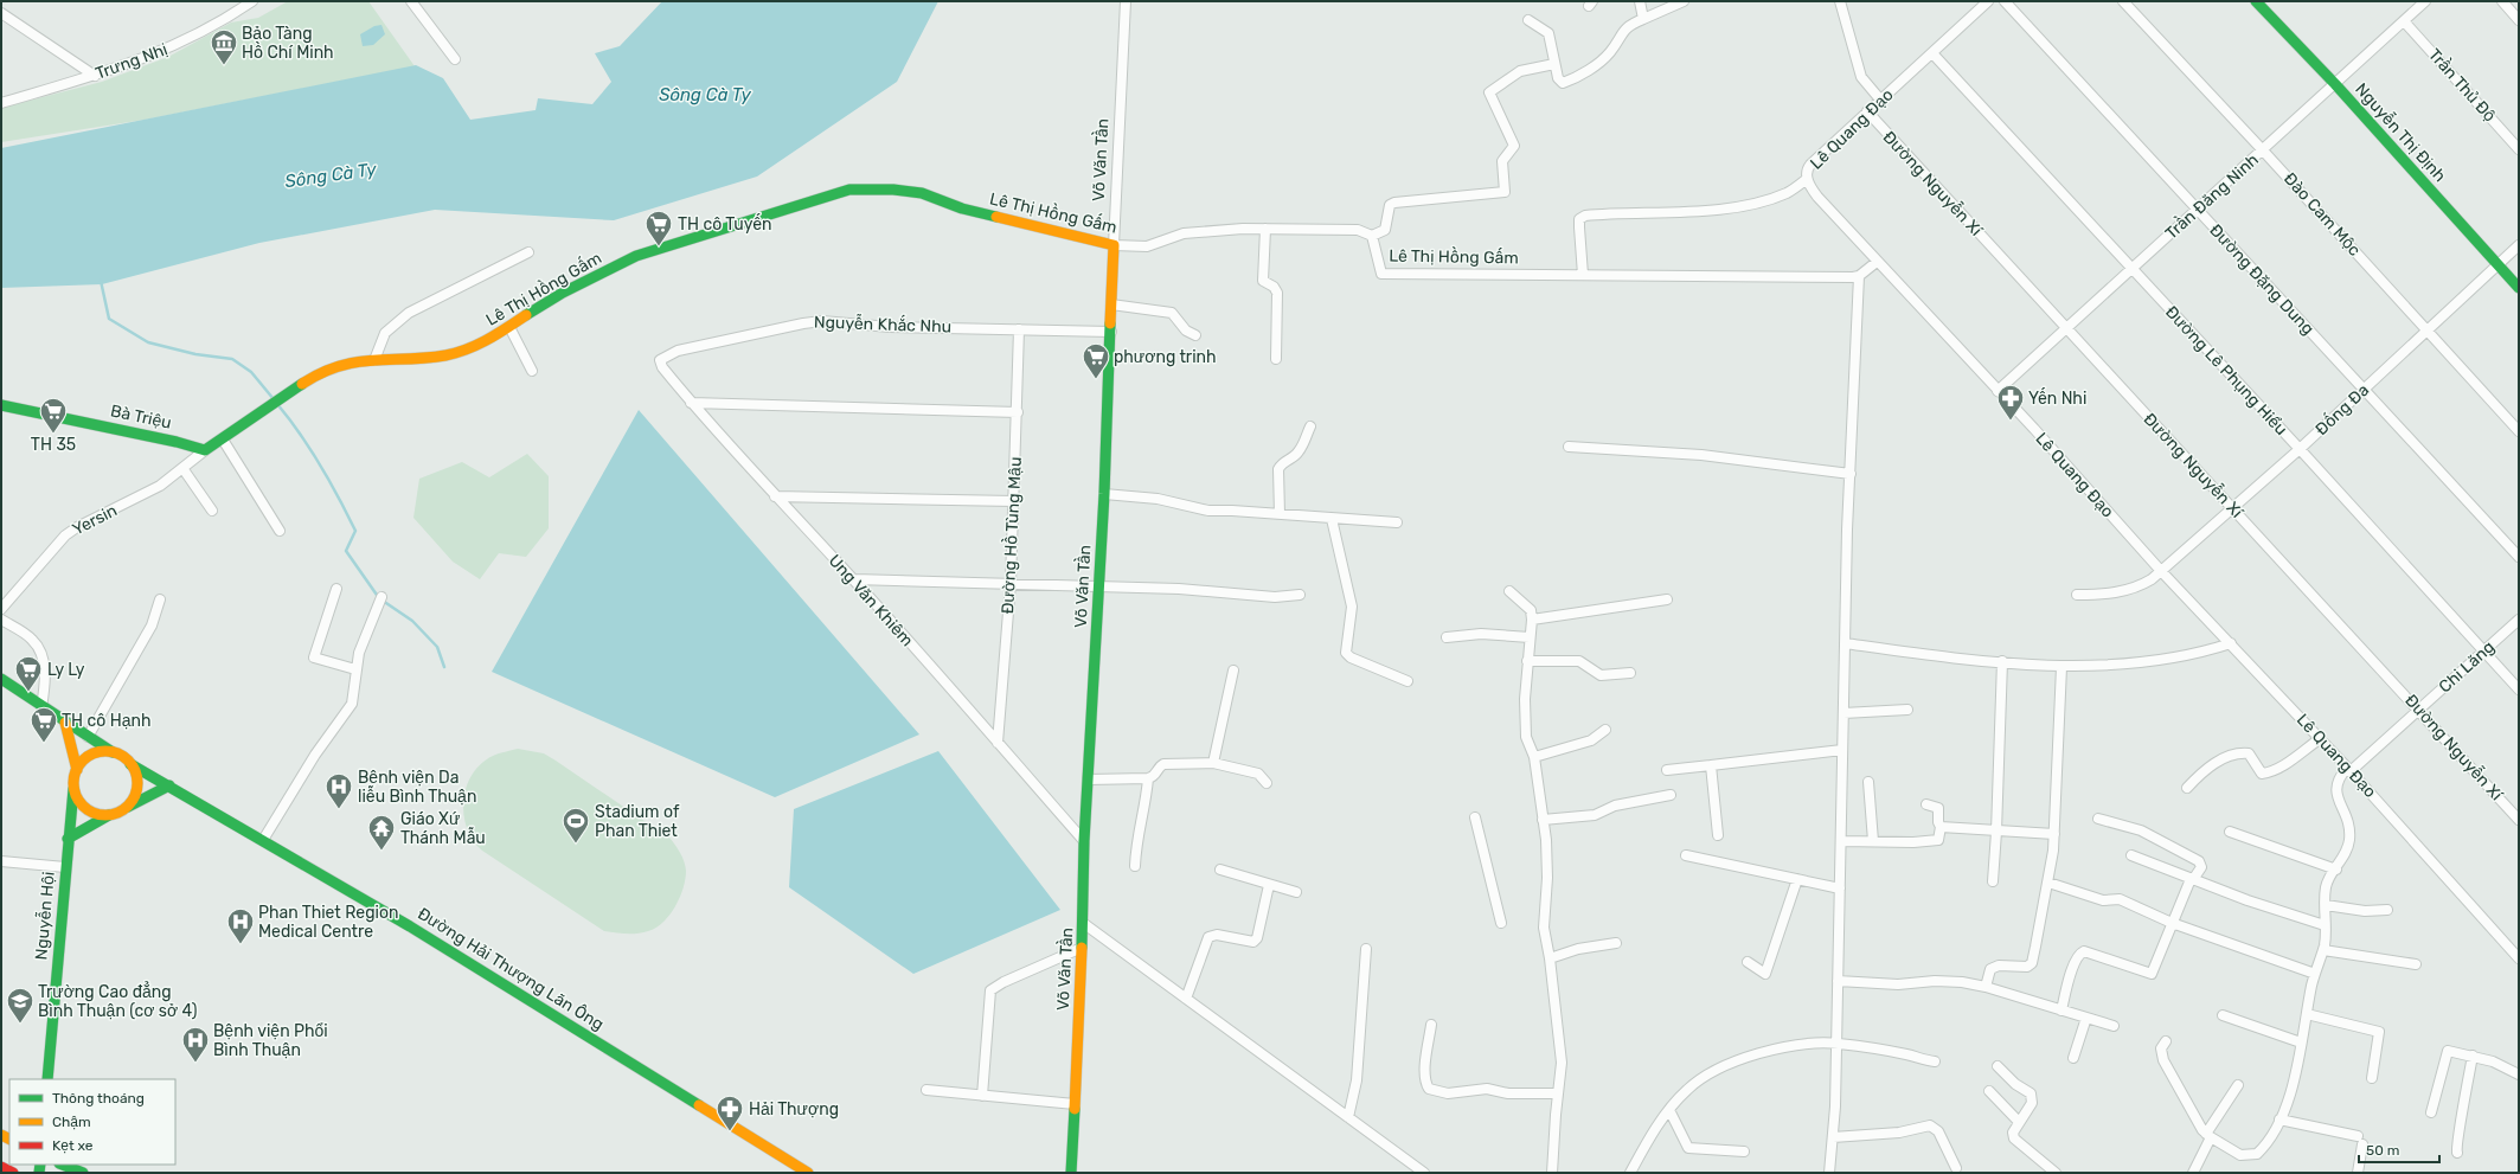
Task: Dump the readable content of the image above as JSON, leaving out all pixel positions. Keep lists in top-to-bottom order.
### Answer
{
  "streets": {
    "street": [
      "Trưng Nhị",
      "Trần Thủ Độ",
      "Lê Quang Đạo",
      "Nguyễn Thị Định",
      "Võ Văn Tần",
      "Đường Nguyễn Xí",
      "Trần Đăng Ninh",
      "Lê Thị Hồng Gấm",
      "Đào Cam Mộc",
      "Đường Đặng Dung",
      "Nguyễn Khắc Nhu",
      "Đường Lê Phụng Hiểu",
      "Đống Đa",
      "Bà Triệu",
      "Yersin",
      "Đường Hồ Tùng Mậu",
      "Ung Văn Khiêm",
      "Chi Lăng",
      "Nguyễn Hội",
      "Đường Hải Thượng Lãn Ông"
    ]
  },
  "crossings": [
    ["Trần Thủ Độ", "Trần Đăng Ninh"],
    ["Lê Quang Đạo", "Đường Nguyễn Xí"],
    ["Lê Quang Đạo", "Trần Đăng Ninh"],
    ["Lê Quang Đạo", "Đường Lê Phụng Hiểu"],
    ["Lê Quang Đạo", "Đống Đa"],
    ["Lê Quang Đạo", "Chi Lăng"],
    ["Nguyễn Thị Định", "Trần Đăng Ninh"],
    ["Nguyễn Thị Định", "Đống Đa"],
    ["Võ Văn Tần", "Lê Thị Hồng Gấm"],
    ["Võ Văn Tần", "Nguyễn Khắc Nhu"],
    ["Võ Văn Tần", "Ung Văn Khiêm"],
    ["Đường Nguyễn Xí", "Trần Đăng Ninh"],
    ["Đường Nguyễn Xí", "Đống Đa"],
    ["Đường Nguyễn Xí", "Chi Lăng"],
    ["Trần Đăng Ninh", "Đào Cam Mộc"],
    ["Trần Đăng Ninh", "Đường Đặng Dung"],
    ["Trần Đăng Ninh", "Đường Lê Phụng Hiểu"],
    ["Đào Cam Mộc", "Đống Đa"],
    ["Đường Đặng Dung", "Đống Đa"],
    ["Nguyễn Khắc Nhu", "Đường Hồ Tùng Mậu"],
    ["Nguyễn Khắc Nhu", "Ung Văn Khiêm"],
    ["Đường Lê Phụng Hiểu", "Đống Đa"],
    ["Đường Lê Phụng Hiểu", "Chi Lăng"],
    ["Bà Triệu", "Yersin"],
    ["Đường Hồ Tùng Mậu", "Ung Văn Khiêm"],
    ["Nguyễn Hội", "Đường Hải Thượng Lãn Ông"]
  ],
  "water": ["Sông Cà Ty"],
  "places": {
    "museum": ["Bảo Tàng Hồ Chí Minh"],
    "supermarket": [
      "TH cô Tuyến",
      "phương trinh",
      "TH 35",
      "Ly Ly",
      "TH cô Hạnh"
    ],
    "pharmacy": ["Yến Nhi", "Hải Thượng"],
    "hospital": ["Bệnh viện Da liễu Bình Thuận", "Phan Thiet Region Medical Centre", "Bệnh viện Phổi Bình Thuận"],
    "sports": ["Stadium of Phan Thiet"],
    "temple": ["Giáo Xứ Thánh Mẫu"],
    "school or university": ["Trường Cao đẳng Bình Thuận (cơ sở 4)"]
  },
  "legend": ["Thông thoáng", "Chậm", "Kẹt xe"],
  "scale_bar": "50 m"
}
